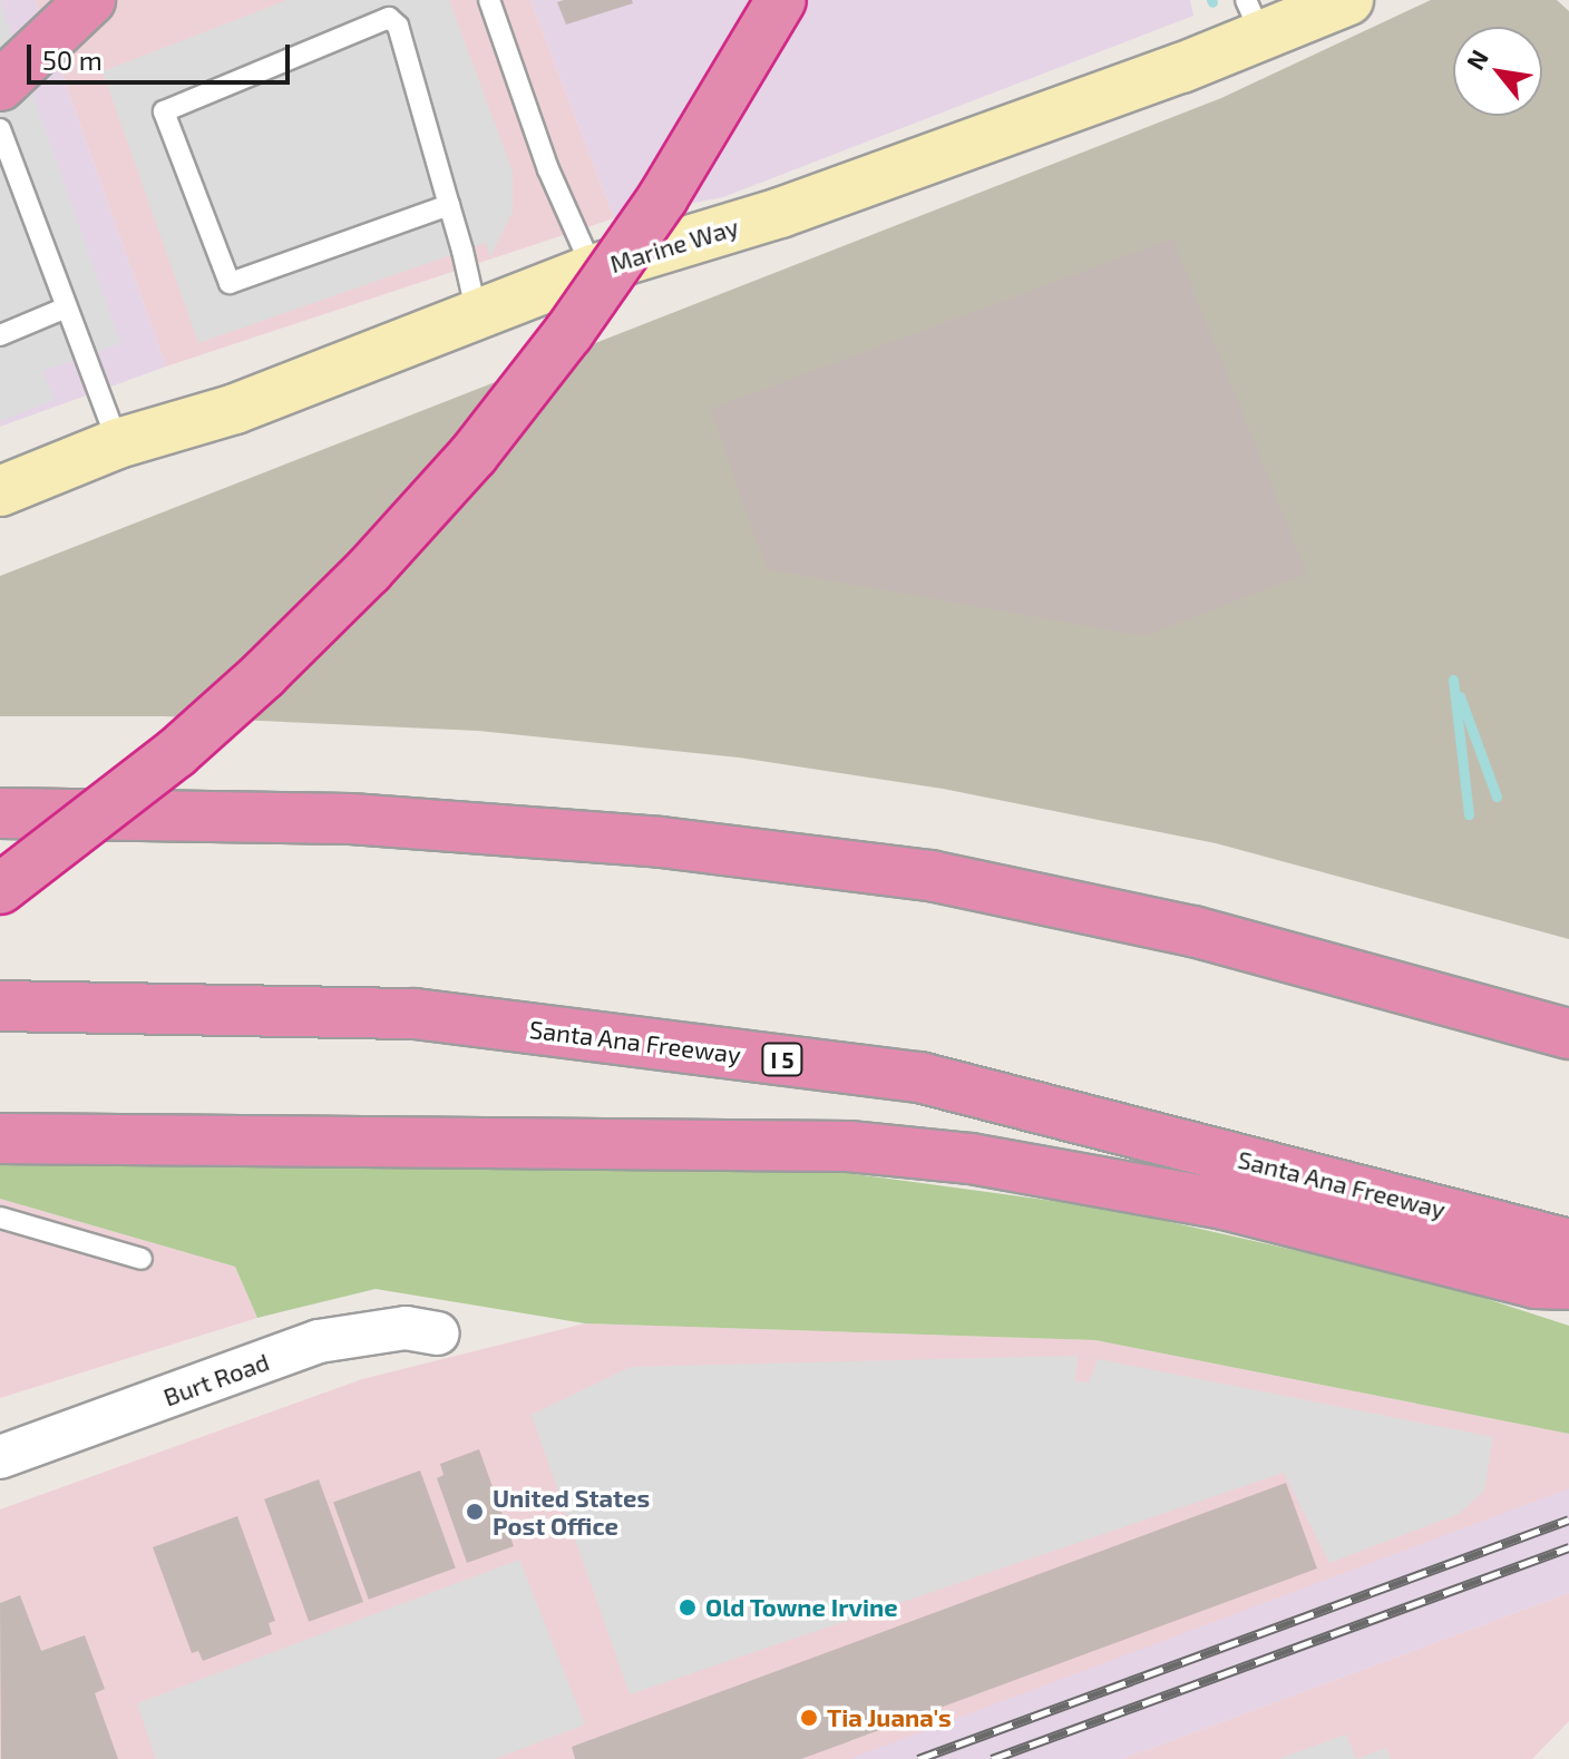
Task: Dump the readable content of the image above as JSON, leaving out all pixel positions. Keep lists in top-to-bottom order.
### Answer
{
  "streets": {
    "highway": ["Santa Ana Freeway", "I 5"],
    "main road": ["Marine Way"],
    "street": ["Burt Road"]
  },
  "places": ["United States Post Office", "Old Towne Irvine", "Tia Juana's"],
  "scale_bar": "50 m",
  "north": "top left"
}
